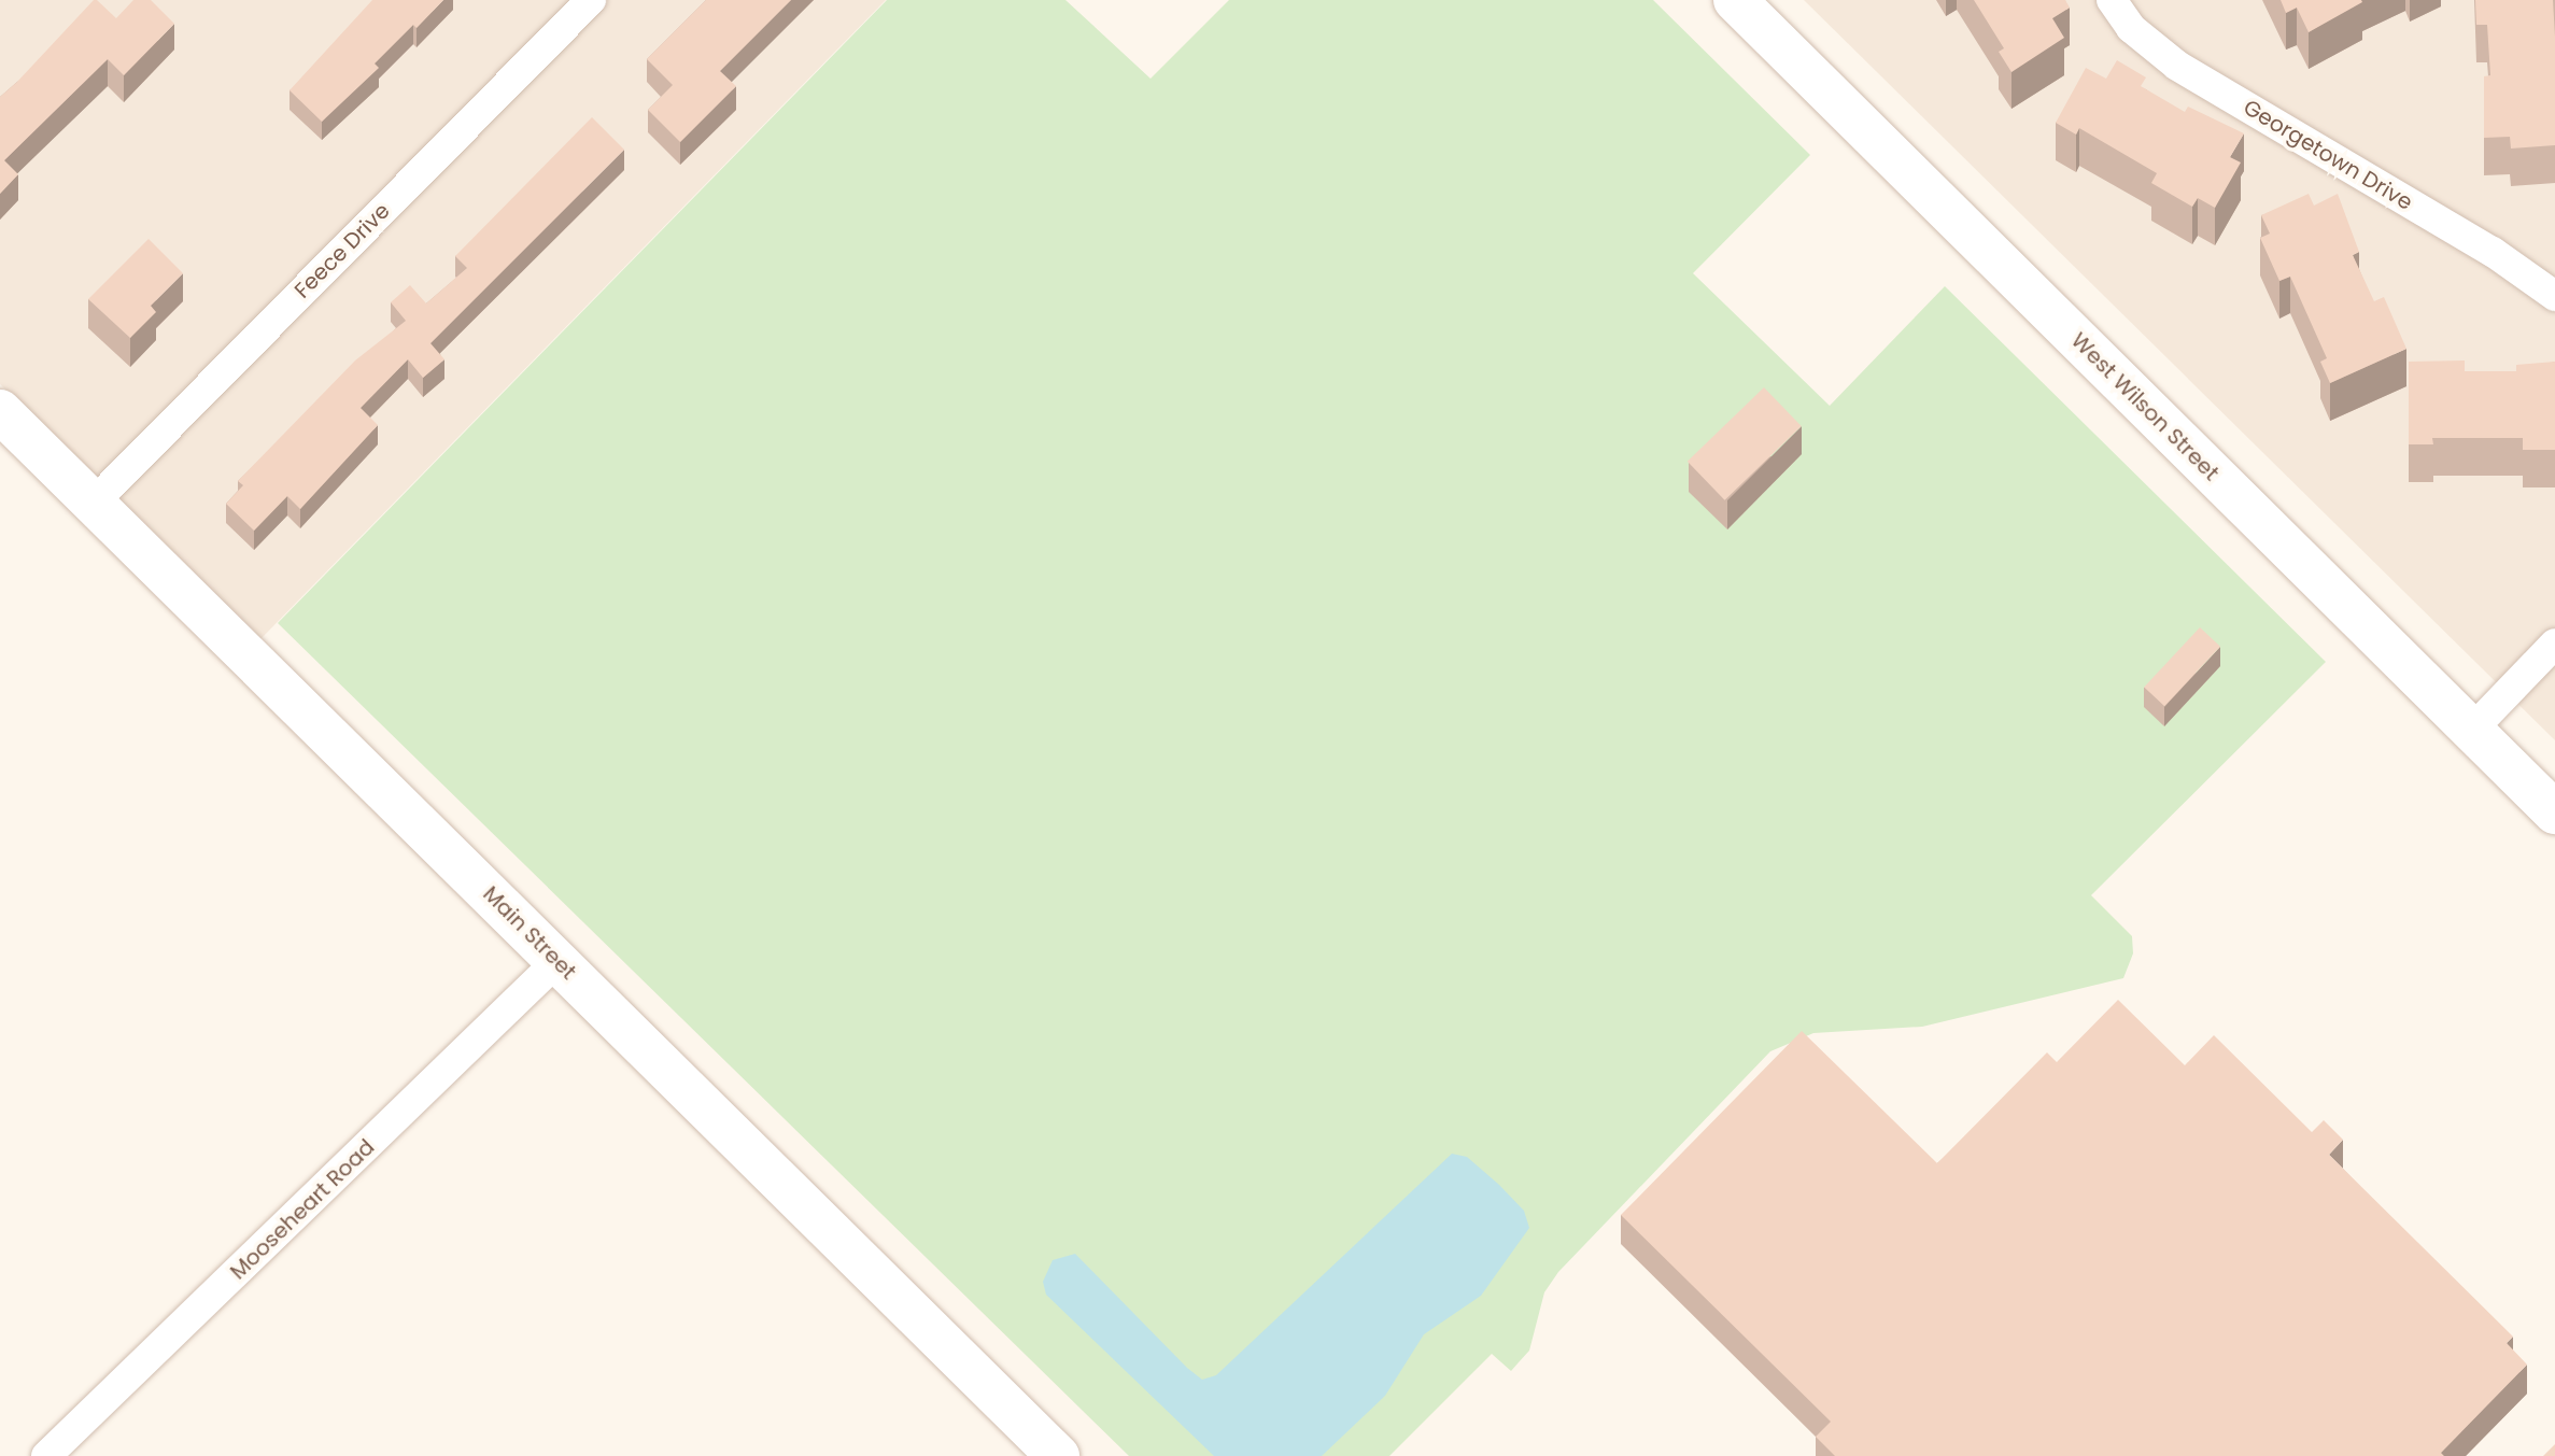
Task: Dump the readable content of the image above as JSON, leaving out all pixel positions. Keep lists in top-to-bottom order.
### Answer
{
  "streets": {
    "main road": ["West Wilson Street", "Main Street"],
    "street": ["Georgetown Drive", "Feece Drive", "Mooseheart Road"]
  },
  "crossings": [
    ["Feece Drive", "Main Street"],
    ["Main Street", "Mooseheart Road"]
  ]
}
